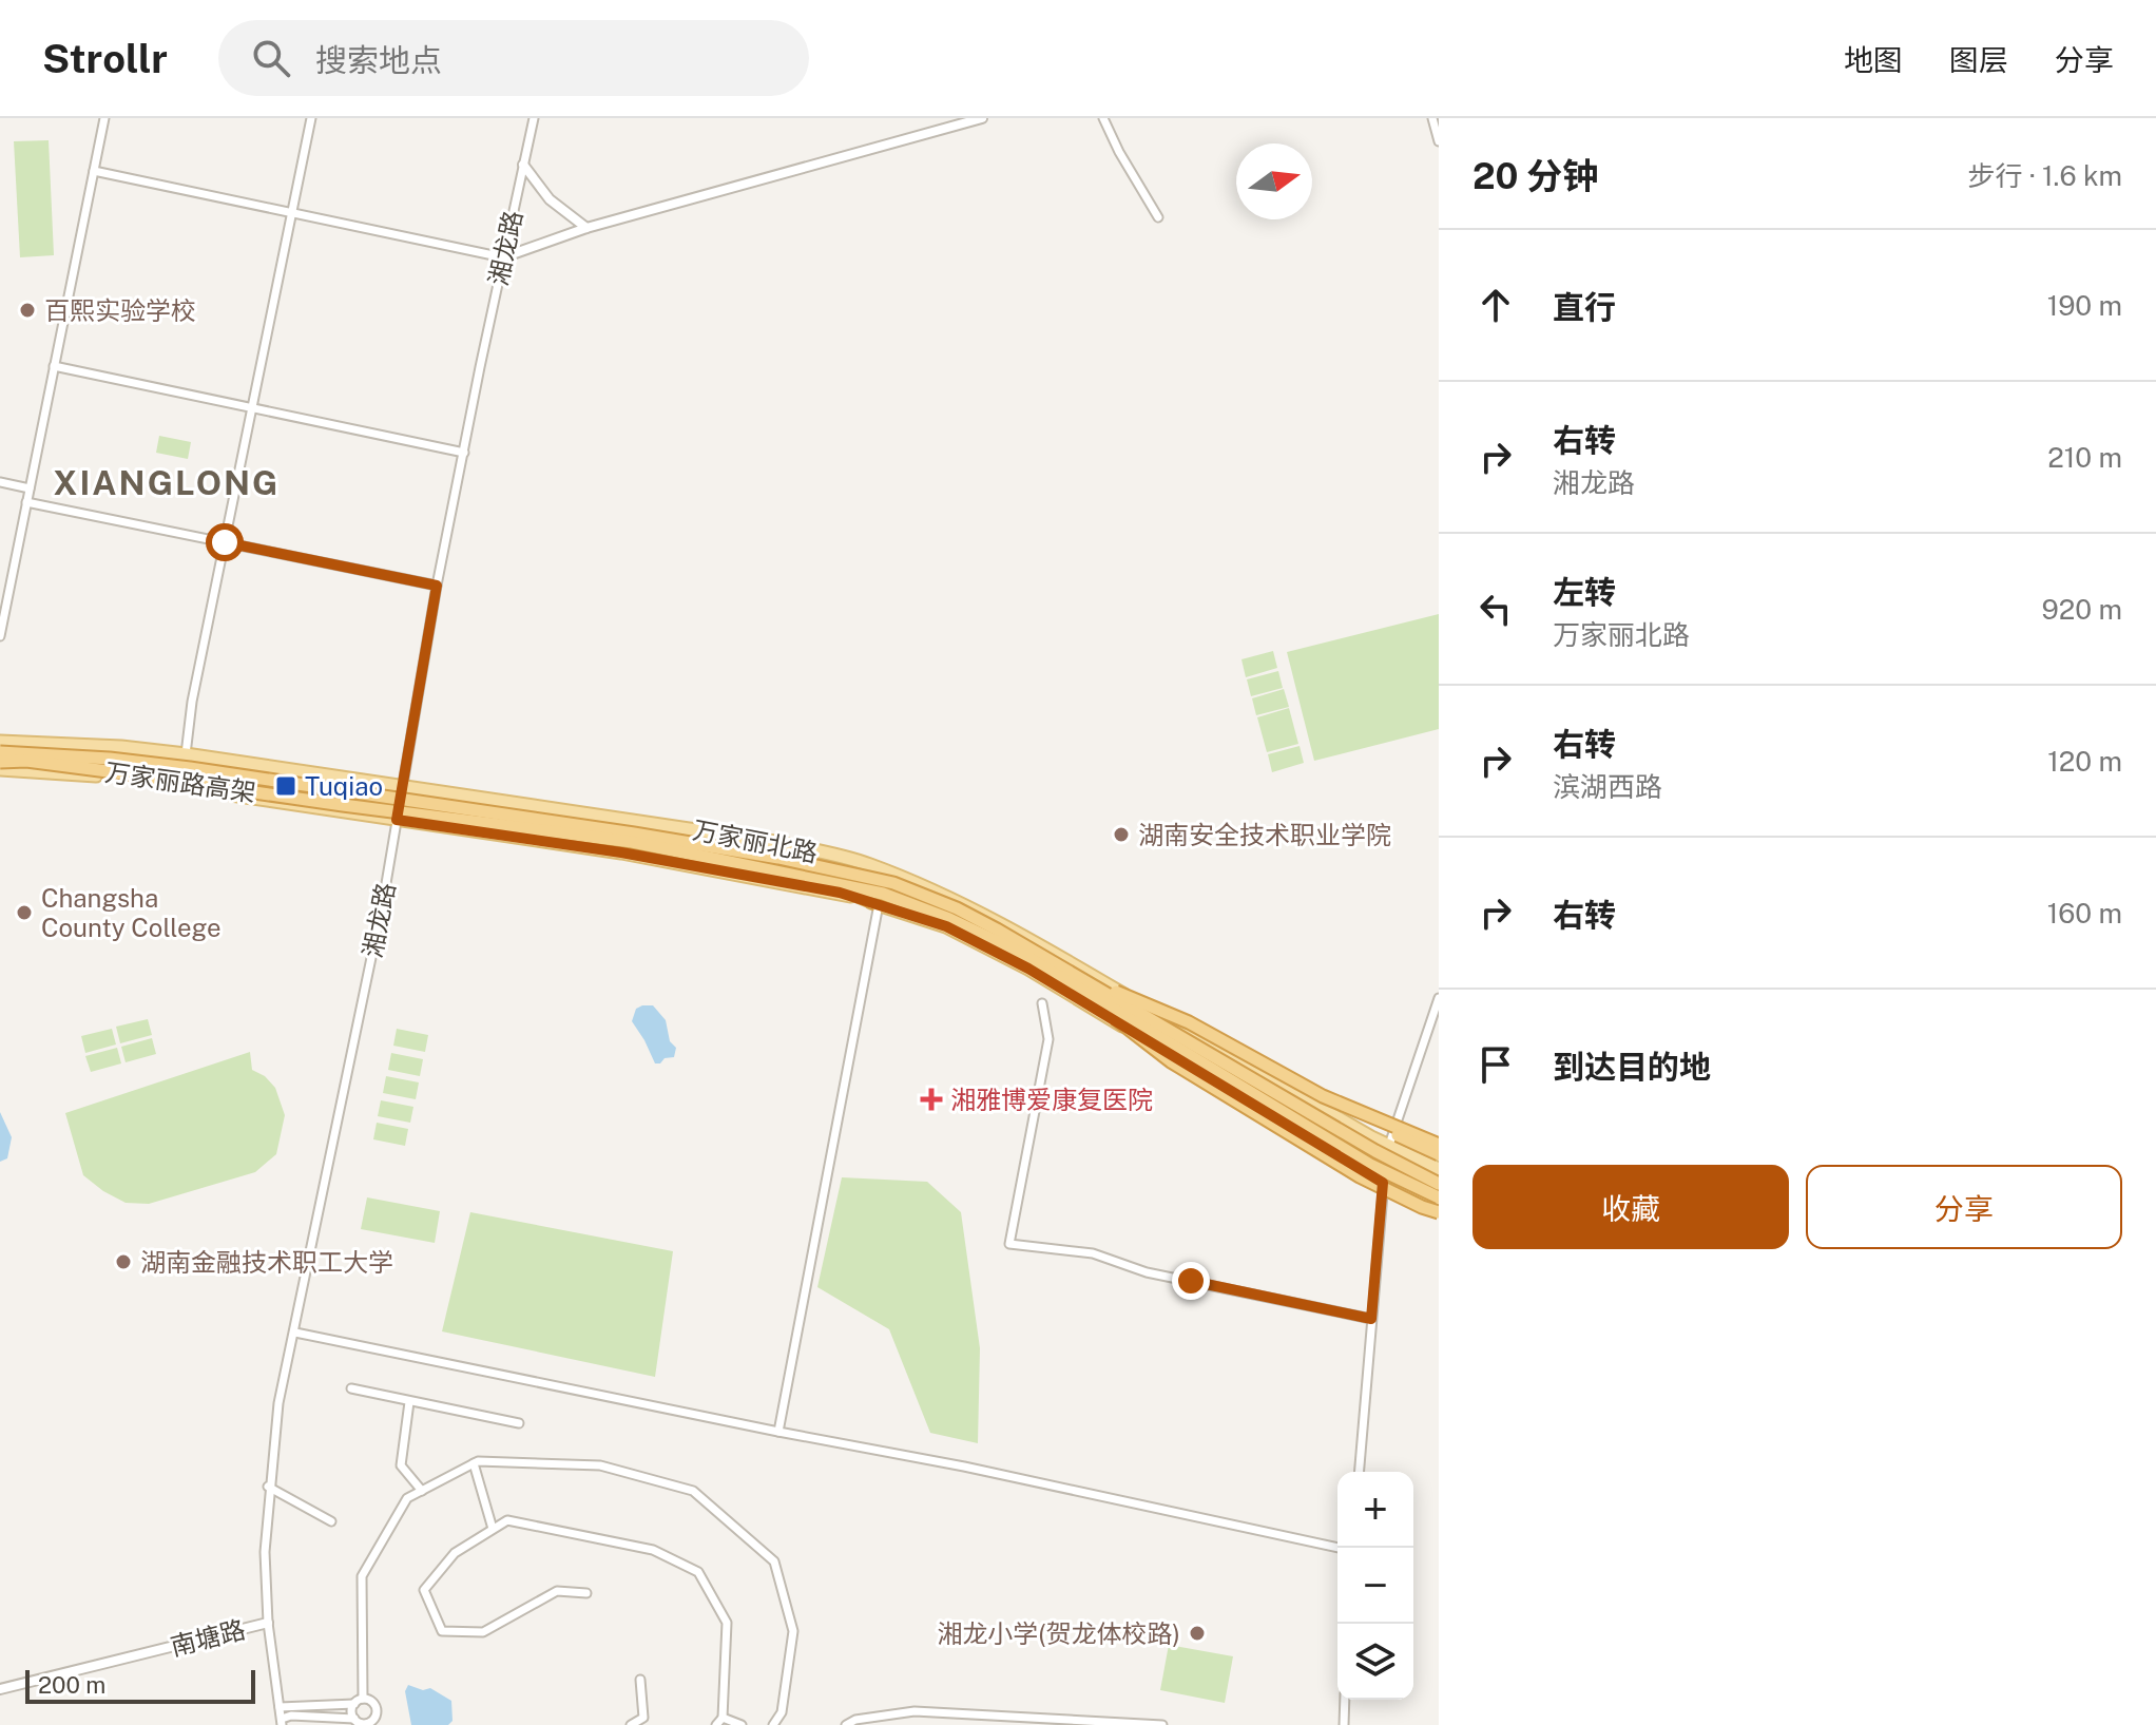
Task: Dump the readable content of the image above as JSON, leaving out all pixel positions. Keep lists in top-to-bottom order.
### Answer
{
  "streets": {
    "highway": ["万家丽路高架"],
    "main road": ["万家丽北路"],
    "street": ["湘龙路", "南塘路"]
  },
  "crossings": [
    ["湘龙路", "万家丽北路"],
    ["湘龙路", "南塘路"]
  ],
  "districts": ["XIANGLONG"],
  "places": {
    "other": [
      "百熙实验学校",
      "湖南安全技术职业学院",
      "Changsha County College",
      "湖南金融技术职工大学",
      "湘龙小学(贺龙体校路)"
    ],
    "transit": ["Tuqiao"],
    "health": ["湘雅博爱康复医院"]
  },
  "scale_bar": "200 m",
  "north": "right",
  "page": {
    "header": "Strollr",
    "search": "搜索地点",
    "nav": ["地图", "图层", "分享"],
    "heading": ["20 分钟", "步行 · 1.6 km"],
    "list": [
      ["直行", "190 m"],
      ["右转", "湘龙路", "210 m"],
      ["左转", "万家丽北路", "920 m"],
      ["右转", "滨湖西路", "120 m"],
      ["右转", "160 m"],
      "到达目的地"
    ],
    "buttons": ["收藏", "分享"],
    "map_buttons": ["+", "−"],
    "scale": "200 m"
  }
}
